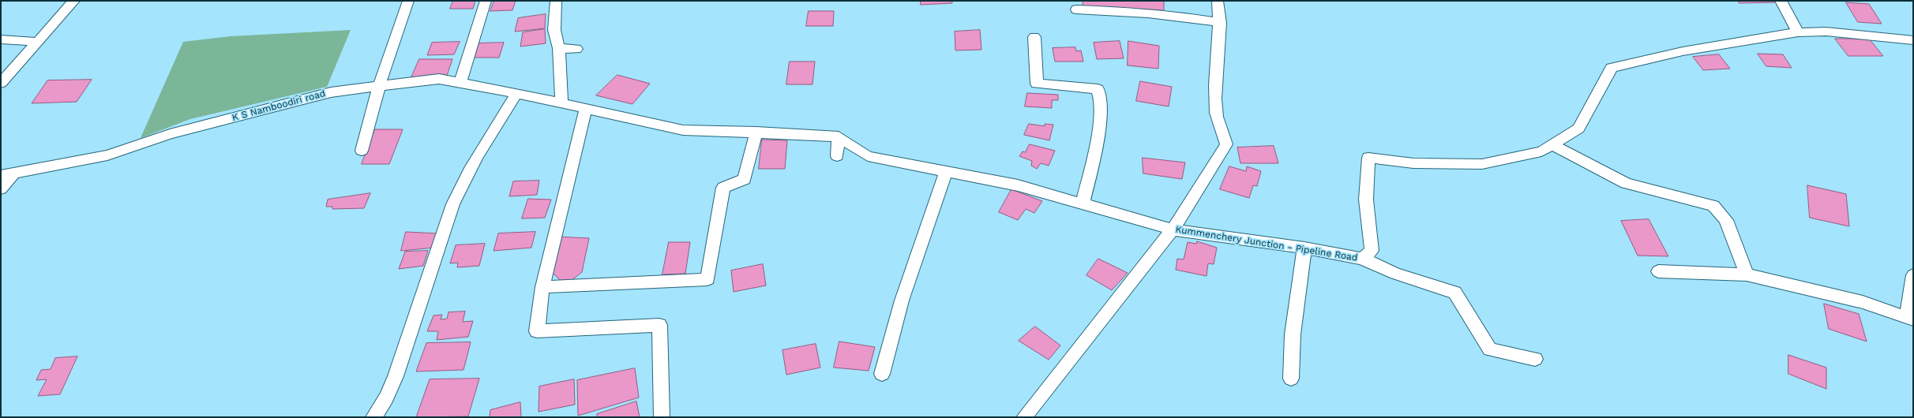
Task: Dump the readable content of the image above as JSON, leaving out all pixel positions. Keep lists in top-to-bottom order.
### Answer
{
  "streets": {
    "street": ["K S Namboodiri road", "Kummenchery Junction - Pipeline Road"]
  }
}
